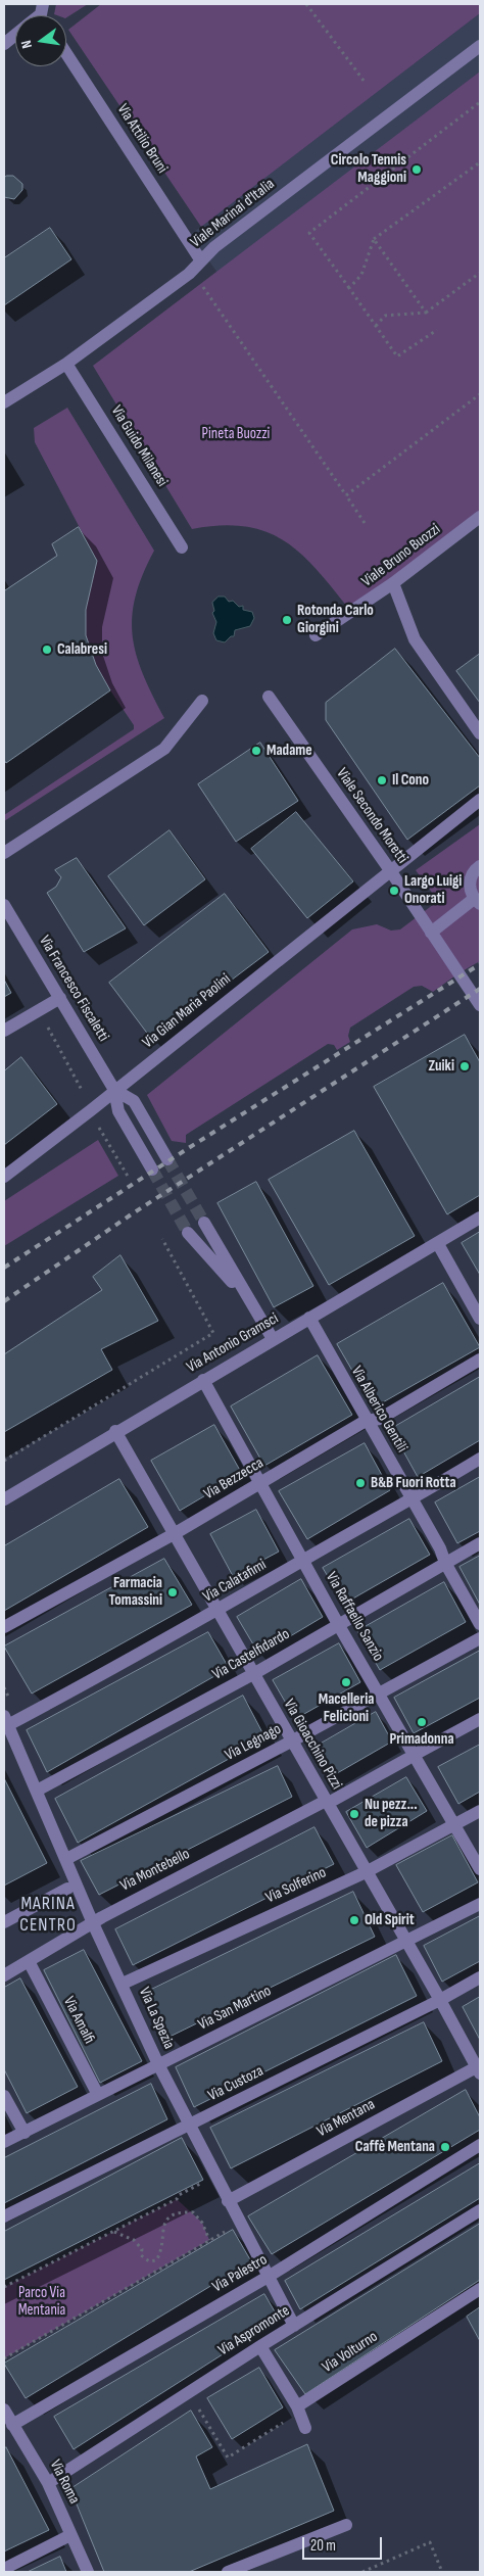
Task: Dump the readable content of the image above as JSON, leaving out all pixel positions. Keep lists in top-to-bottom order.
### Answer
{
  "streets": {
    "street": [
      "Via Attilio Bruni",
      "Viale Marinai d'Italia",
      "Via Guido Milanesi",
      "Viale Bruno Buozzi",
      "Viale Secondo Moretti",
      "Via Francesco Fiscaletti",
      "Via Gian Maria Paolini",
      "Via Antonio Gramsci",
      "Via Alberico Gentili",
      "Via Bezzecca",
      "Via Calatafimi",
      "Via Raffaello Sanzio",
      "Via Castelfidardo",
      "Via Legnago",
      "Via Gioacchino Pizzi",
      "Via Montebello",
      "Via Solferino",
      "Via San Martino",
      "Via La Spezia",
      "Via Amalfi",
      "Via Custoza",
      "Via Mentana",
      "Via Palestro",
      "Via Aspromonte",
      "Via Volturno",
      "Via Roma"
    ]
  },
  "crossings": [
    ["Via Attilio Bruni", "Viale Marinai d'Italia"],
    ["Viale Marinai d'Italia", "Via Guido Milanesi"],
    ["Viale Secondo Moretti", "Via Gian Maria Paolini"],
    ["Via Francesco Fiscaletti", "Via Gian Maria Paolini"],
    ["Via Antonio Gramsci", "Via Alberico Gentili"],
    ["Via Antonio Gramsci", "Via Raffaello Sanzio"],
    ["Via Antonio Gramsci", "Via Gioacchino Pizzi"],
    ["Via Alberico Gentili", "Via Bezzecca"],
    ["Via Alberico Gentili", "Via Calatafimi"],
    ["Via Alberico Gentili", "Via Castelfidardo"],
    ["Via Bezzecca", "Via Raffaello Sanzio"],
    ["Via Bezzecca", "Via Gioacchino Pizzi"],
    ["Via Calatafimi", "Via Raffaello Sanzio"],
    ["Via Calatafimi", "Via Gioacchino Pizzi"],
    ["Via Calatafimi", "Via La Spezia"],
    ["Via Raffaello Sanzio", "Via Castelfidardo"],
    ["Via Raffaello Sanzio", "Via Legnago"],
    ["Via Raffaello Sanzio", "Via Solferino"],
    ["Via Castelfidardo", "Via Gioacchino Pizzi"],
    ["Via Castelfidardo", "Via La Spezia"],
    ["Via Legnago", "Via Gioacchino Pizzi"],
    ["Via Legnago", "Via La Spezia"],
    ["Via Gioacchino Pizzi", "Via Montebello"],
    ["Via Gioacchino Pizzi", "Via Solferino"],
    ["Via Gioacchino Pizzi", "Via San Martino"],
    ["Via Gioacchino Pizzi", "Via Custoza"],
    ["Via Gioacchino Pizzi", "Via Mentana"],
    ["Via Montebello", "Via La Spezia"],
    ["Via Montebello", "Via Amalfi"],
    ["Via Solferino", "Via La Spezia"],
    ["Via San Martino", "Via La Spezia"],
    ["Via San Martino", "Via Amalfi"],
    ["Via La Spezia", "Via Custoza"],
    ["Via La Spezia", "Via Mentana"],
    ["Via La Spezia", "Via Palestro"],
    ["Via La Spezia", "Via Aspromonte"],
    ["Via Palestro", "Via Roma"],
    ["Via Aspromonte", "Via Roma"]
  ],
  "districts": ["MARINA CENTRO"],
  "parks": ["Pineta Buozzi", "Parco Via Mentania"],
  "places": [
    "Circolo Tennis Maggioni",
    "Rotonda Carlo Giorgini",
    "Calabresi",
    "Madame",
    "Il Cono",
    "Largo Luigi Onorati",
    "Zuiki",
    "B&B Fuori Rotta",
    "Farmacia Tomassini",
    "Macelleria Felicioni",
    "Primadonna",
    "Nu pezz... de pizza",
    "Old Spirit",
    "Caffè Mentana"
  ],
  "scale_bar": "20 m",
  "north": "left"
}
